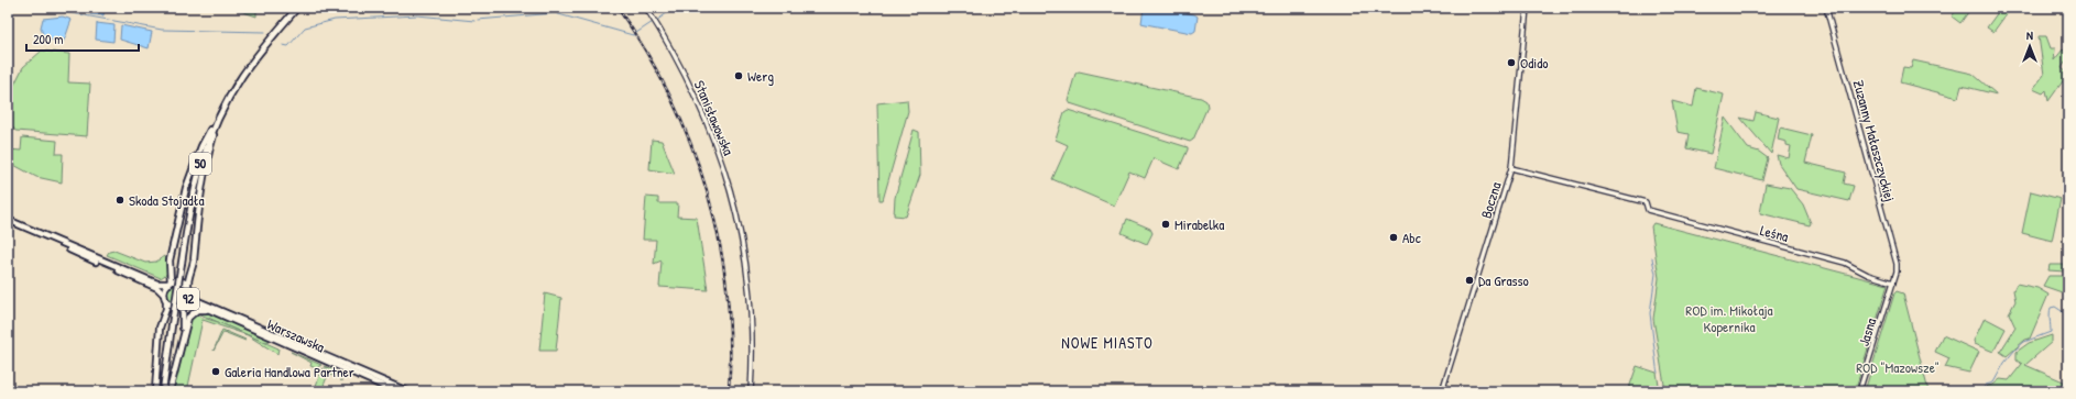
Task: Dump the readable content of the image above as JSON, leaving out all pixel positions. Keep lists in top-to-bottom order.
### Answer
{
  "streets": {
    "main road": ["50", "92", "Warszawska"],
    "street": [
      "Stanisławowska",
      "Zuzanny Małaszczyckiej",
      "Boczna",
      "Leśna",
      "Jasna"
    ]
  },
  "crossings": [
    ["Zuzanny Małaszczyckiej", "Leśna"],
    ["Zuzanny Małaszczyckiej", "Jasna"],
    ["Boczna", "Leśna"],
    ["Leśna", "Jasna"],
    ["92", "Warszawska"]
  ],
  "districts": ["NOWE MIASTO"],
  "parks": ["ROD im. Mikołaja Kopernika", "ROD \"Mazowsze\""],
  "places": [
    "Odido",
    "Werg",
    "Skoda Stojadła",
    "Mirabelka",
    "Abc",
    "Da Grasso",
    "Galeria Handlowa Partner"
  ],
  "scale_bar": "200 m",
  "north": "top"
}
